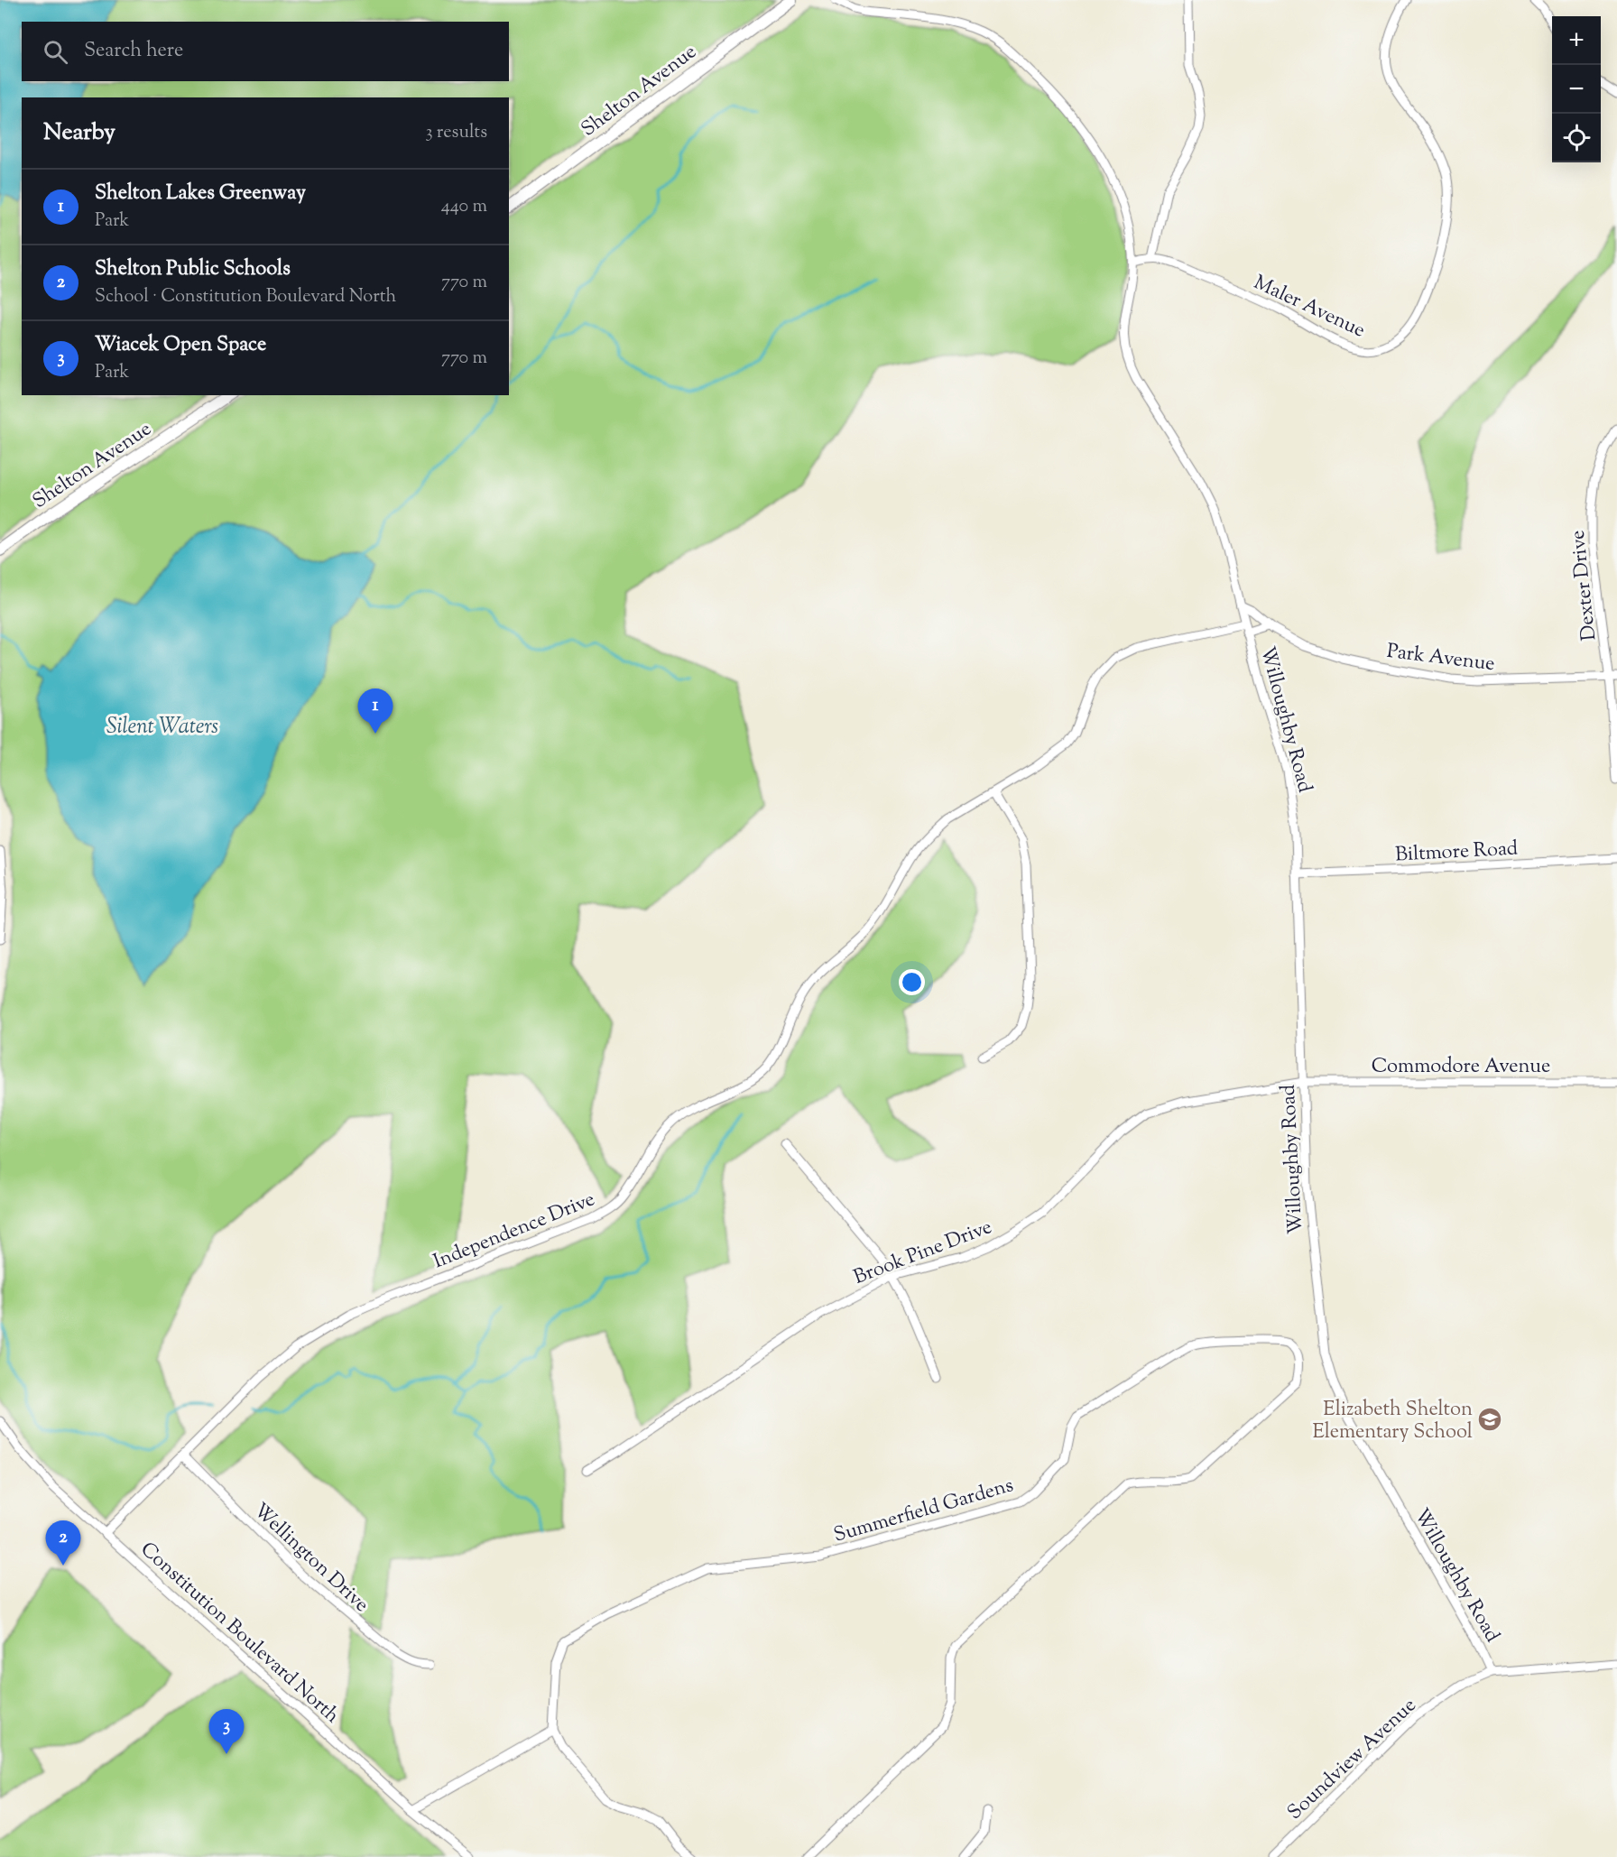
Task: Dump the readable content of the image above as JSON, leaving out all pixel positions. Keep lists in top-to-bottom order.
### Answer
{
  "streets": {
    "main road": ["Shelton Avenue"],
    "street": [
      "Maler Avenue",
      "Dexter Drive",
      "Park Avenue",
      "Willoughby Road",
      "Biltmore Road",
      "Commodore Avenue",
      "Independence Drive",
      "Brook Pine Drive",
      "Summerfield Gardens",
      "Wellington Drive",
      "Constitution Boulevard North",
      "Soundview Avenue"
    ]
  },
  "crossings": [
    ["Maler Avenue", "Willoughby Road"],
    ["Dexter Drive", "Park Avenue"],
    ["Park Avenue", "Willoughby Road"],
    ["Willoughby Road", "Biltmore Road"],
    ["Willoughby Road", "Commodore Avenue"],
    ["Willoughby Road", "Independence Drive"],
    ["Willoughby Road", "Brook Pine Drive"],
    ["Willoughby Road", "Soundview Avenue"],
    ["Commodore Avenue", "Brook Pine Drive"],
    ["Independence Drive", "Wellington Drive"],
    ["Independence Drive", "Constitution Boulevard North"]
  ],
  "water": ["Silent Waters"],
  "places": {
    "school or university": ["Elizabeth Shelton Elementary School"]
  },
  "page": {
    "map_buttons": ["+", "−"],
    "search": "Search here",
    "heading": ["Nearby", "3 results"],
    "list": [
      {
        "mark": "1",
        "name": "Shelton Lakes Greenway",
        "note": "Park",
        "value": "440 m"
      },
      {
        "mark": "2",
        "name": "Shelton Public Schools",
        "note": "School · Constitution Boulevard North",
        "value": "770 m"
      },
      {
        "mark": "3",
        "name": "Wiacek Open Space",
        "note": "Park",
        "value": "770 m"
      }
    ],
    "pins": ["1", "2", "3"]
  }
}
